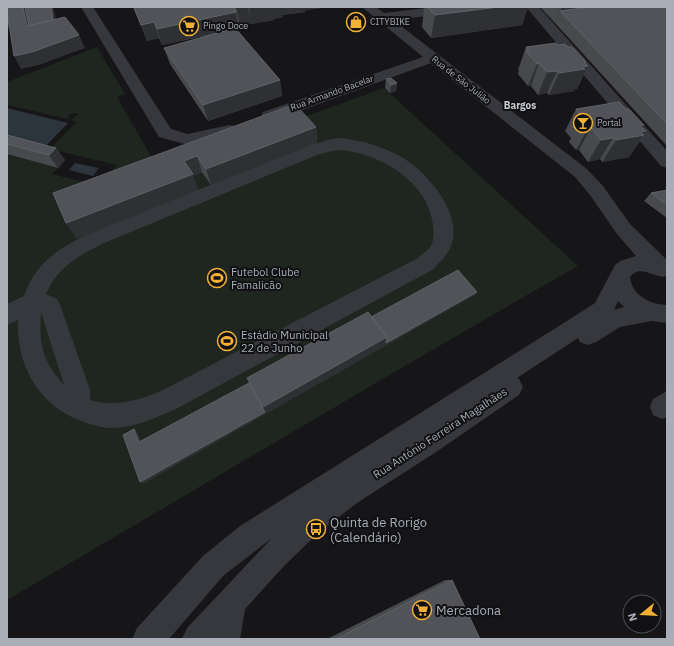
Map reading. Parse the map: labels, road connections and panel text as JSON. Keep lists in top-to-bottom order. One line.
{"streets":{"street":["Rua de São Julião","Rua Armando Bacelar","Rua António Ferreira Magalhães"]},"crossings":[["Rua de São Julião","Rua Armando Bacelar"],["Rua de São Julião","Rua António Ferreira Magalhães"]],"districts":["Bargos"],"places":{"shop":["CITYBIKE"],"supermarket":["Pingo Doce","Mercadona"],"bar":["Portal"],"sports":["Futebol Clube Famalicão","Estádio Municipal 22 de Junho"],"bus stop":["Quinta de Rorigo (Calendário)"]},"north":"left"}
